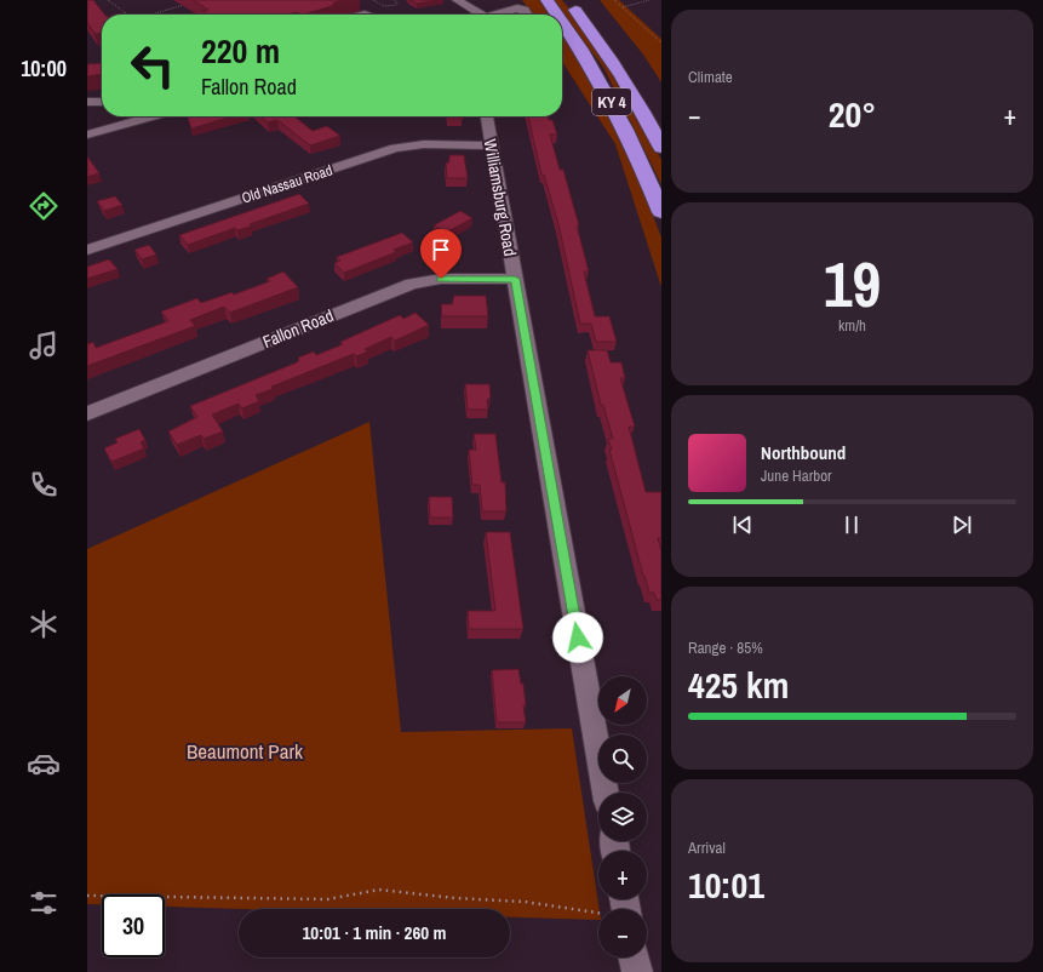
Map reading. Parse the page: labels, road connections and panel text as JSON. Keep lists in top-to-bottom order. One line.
{"streets":{"highway":["KY 4"],"street":["Old Nassau Road","Williamsburg Road","Fallon Road"]},"crossings":[["Old Nassau Road","Williamsburg Road"],["Williamsburg Road","Fallon Road"]],"parks":["Beaumont Park"],"north":"bottom left","page":{"tabs":"10:00","tile":["Climate",["19","km/h"],["Range · 85%","425 km"],["Arrival","10:01"]],"turn":["220 m","Fallon Road"],"heat":["−","20°","+"],"song":["Northbound","June Harbor"],"map_buttons":["+","−"],"limit":"30","trip":"10:01 · 1 min · 260 m"}}
